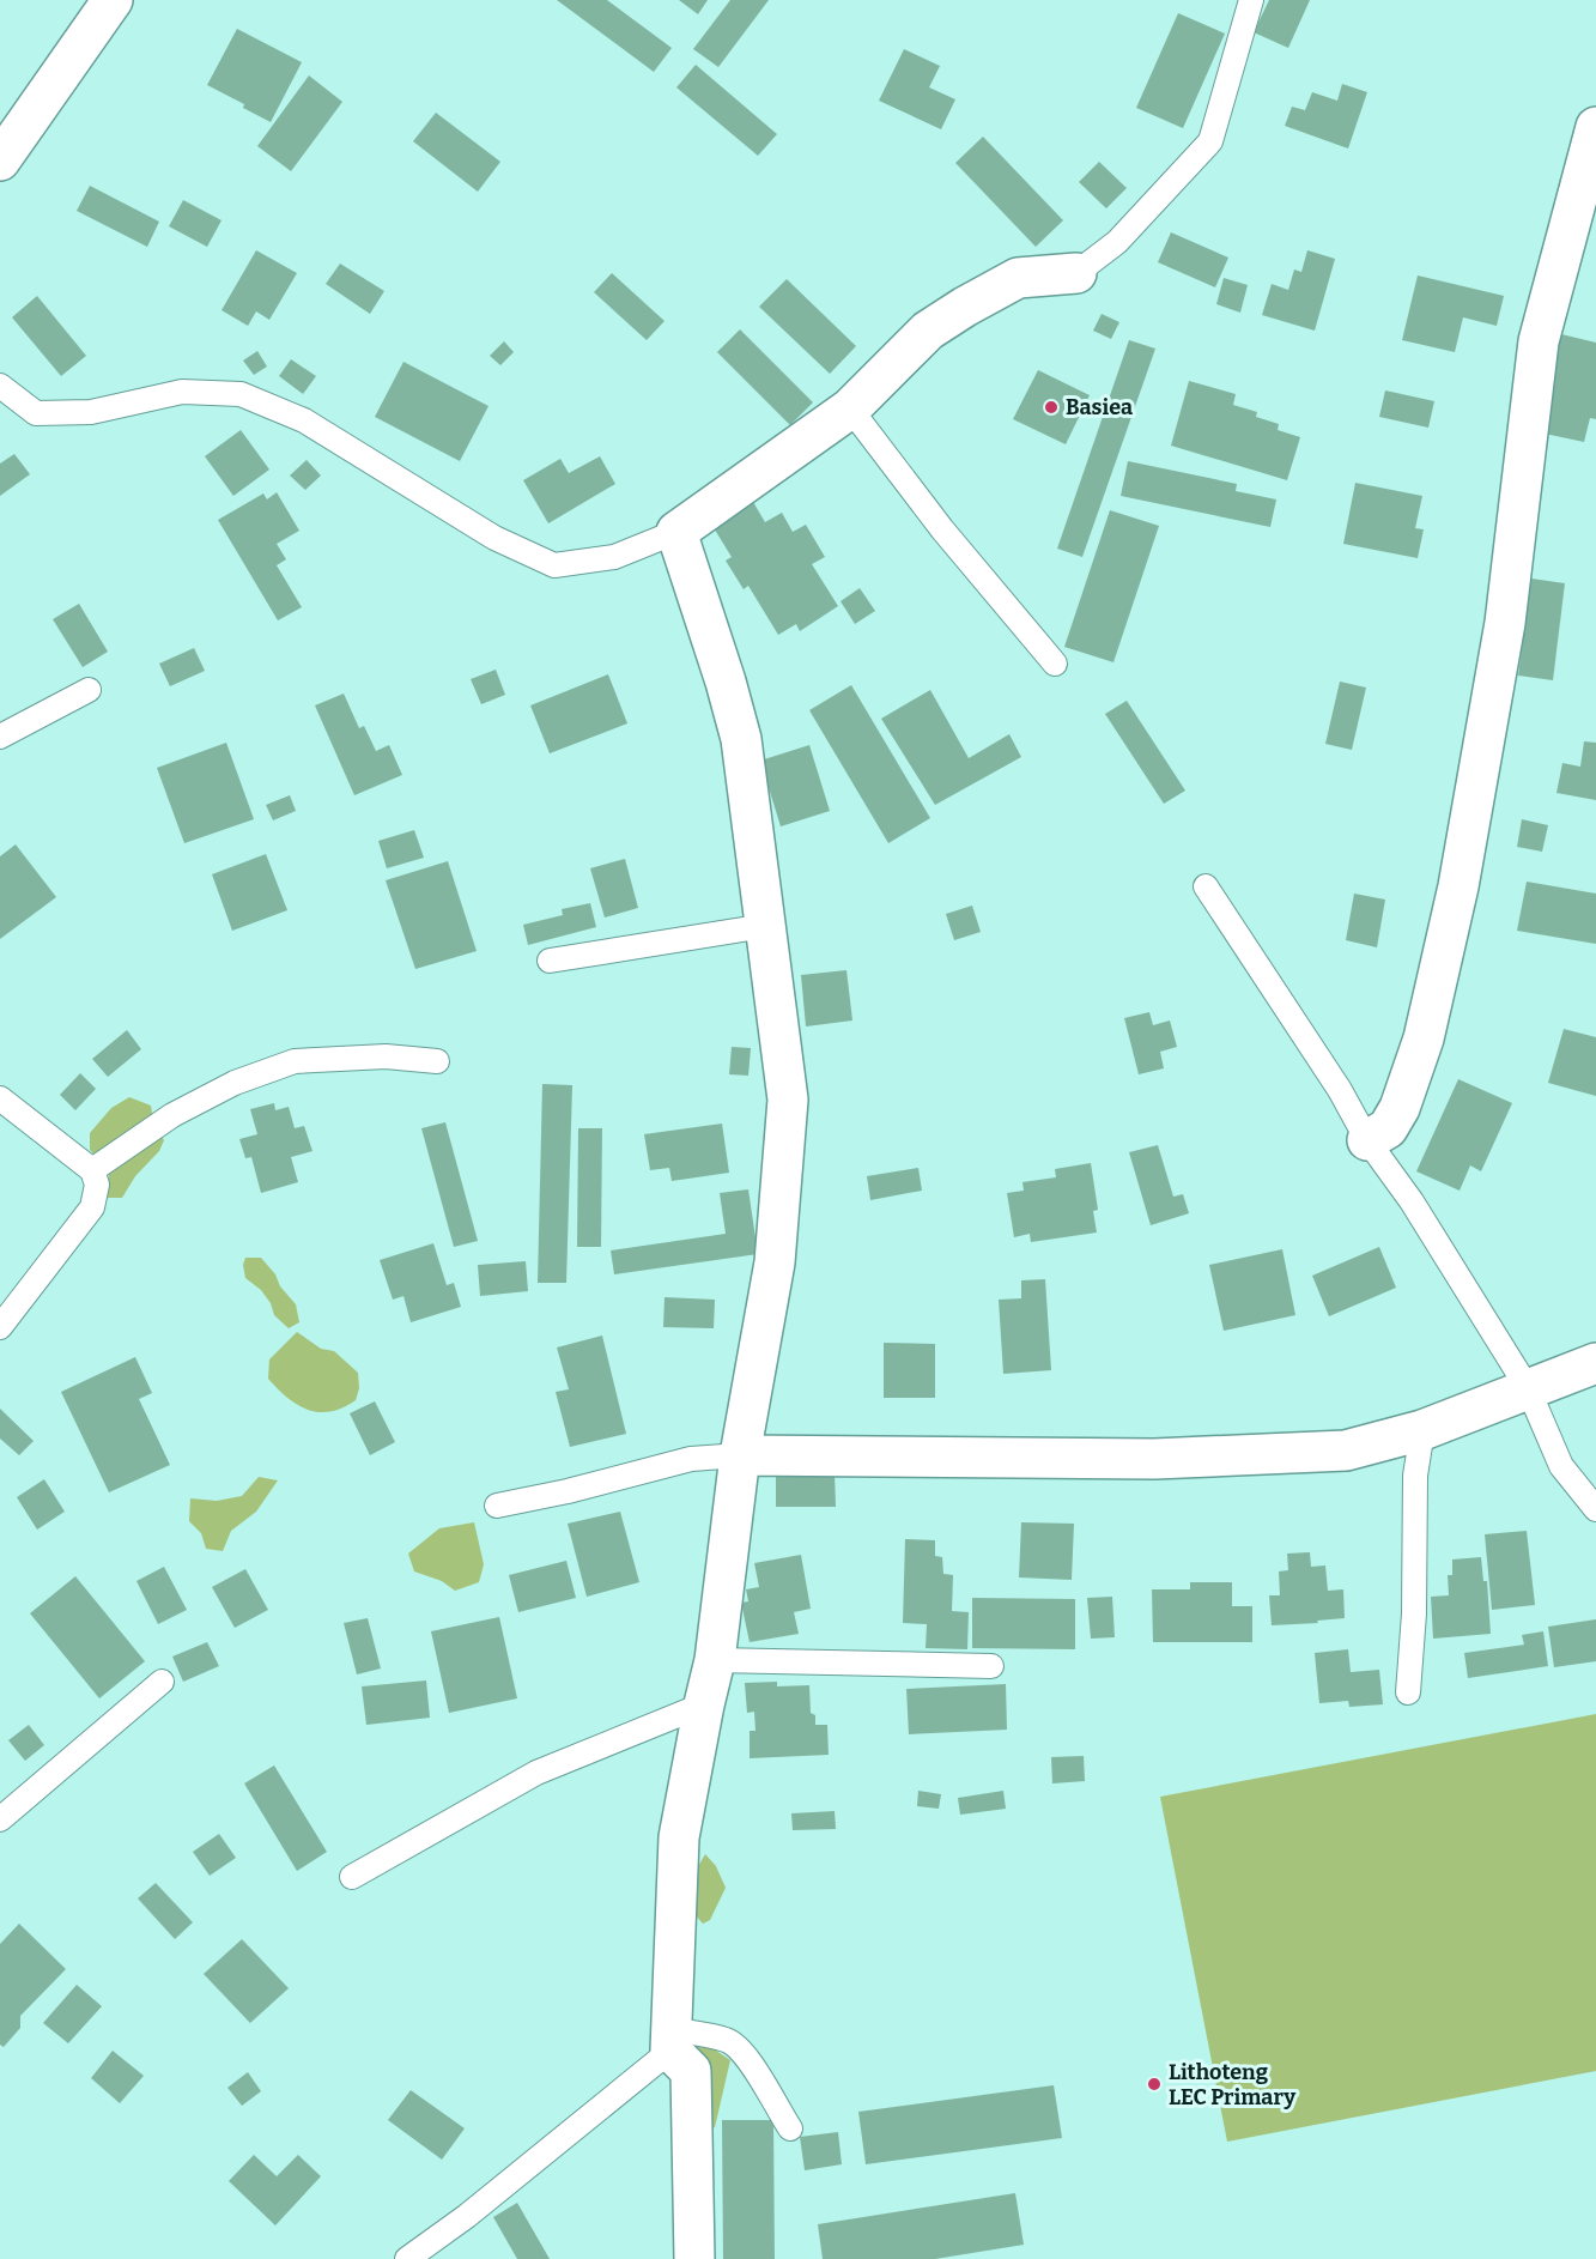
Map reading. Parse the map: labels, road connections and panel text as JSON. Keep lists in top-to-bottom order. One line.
{"places":["Basiea","Lithoteng LEC Primary"]}
